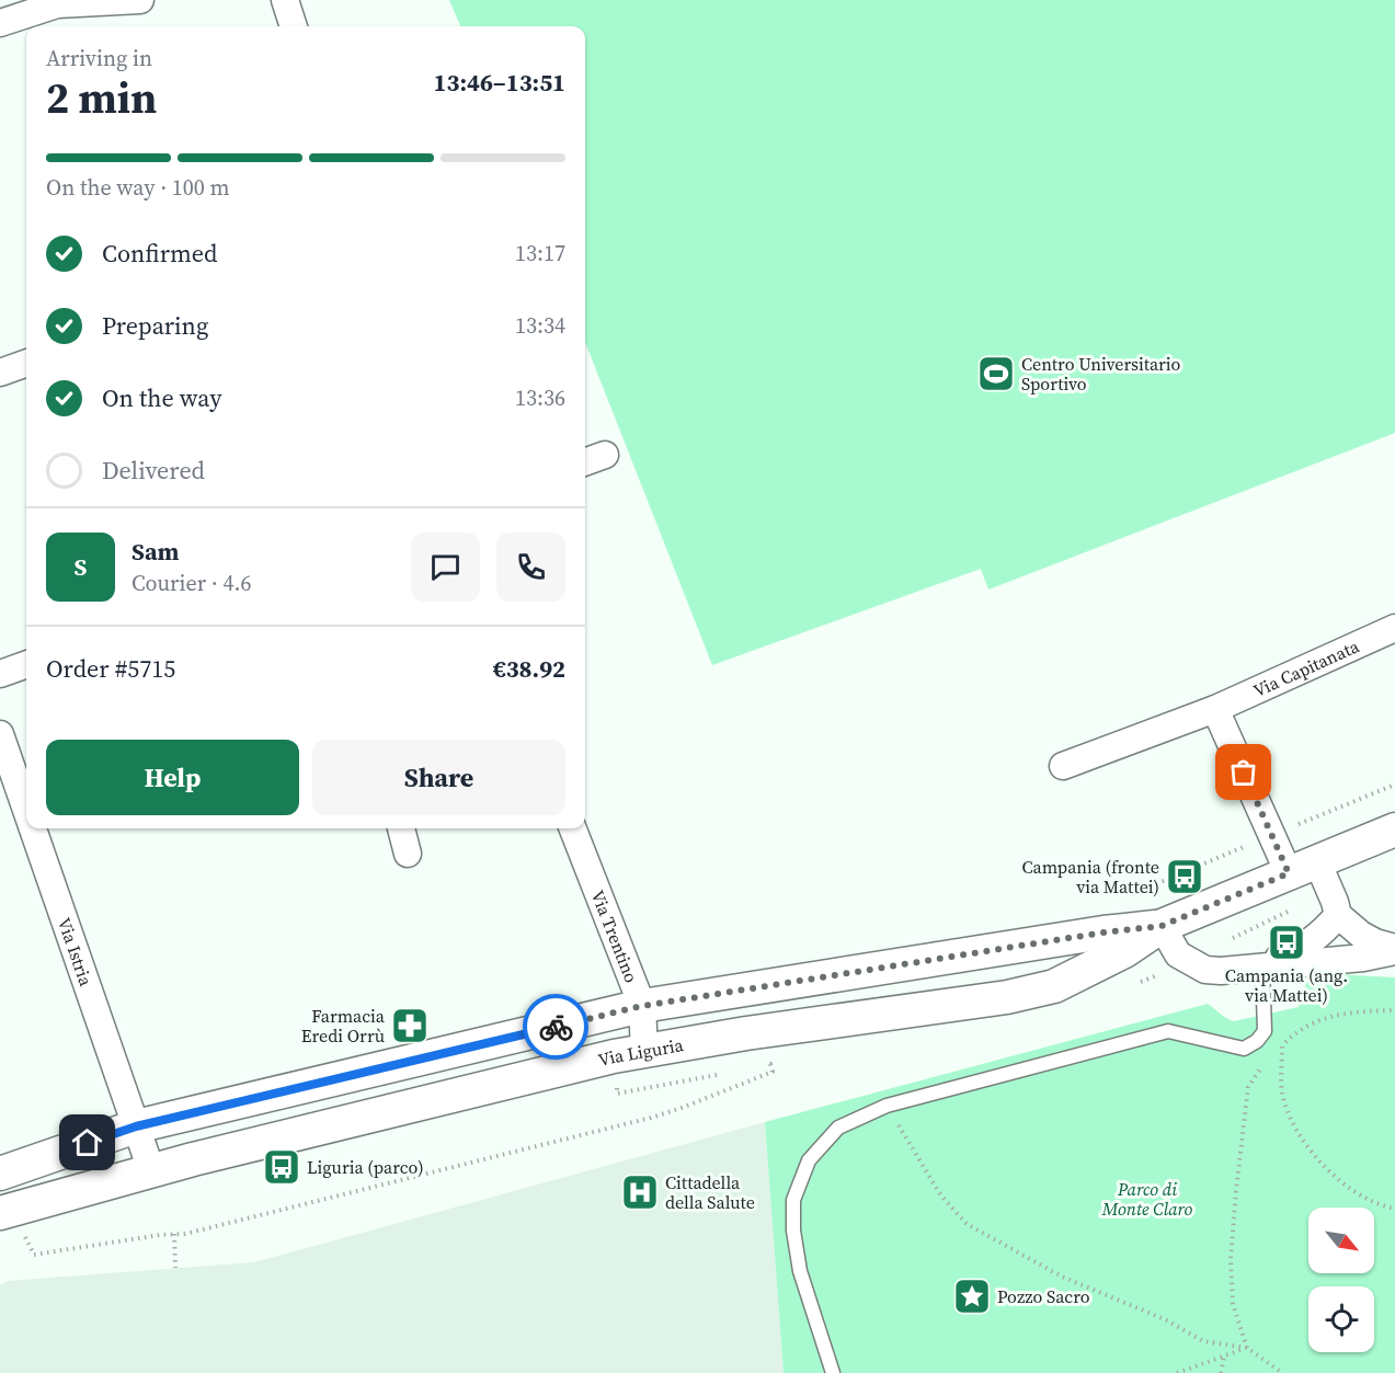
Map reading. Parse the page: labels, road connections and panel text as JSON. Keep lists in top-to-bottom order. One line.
{"streets":{"street":["Via Capitanata","Via Trentino","Via Istria","Via Liguria"]},"crossings":[["Via Trentino","Via Liguria"],["Via Istria","Via Liguria"]],"parks":["Parco di Monte Claro"],"places":{"sports":["Centro Universitario Sportivo"],"bus stop":["Campania (fronte via Mattei)","Campania (ang. via Mattei)","Liguria (parco)"],"pharmacy":["Farmacia Eredi Orrù"],"hospital":["Cittadella della Salute"],"place":["Pozzo Sacro"]},"north":"bottom right","page":{"heading":["2 min","Arriving in","13:46–13:51"],"panel":["Sam","Courier · 4.6","Order #5715","€38.92"],"bar":"On the way · 100 m","list":[["Confirmed","13:17"],["Preparing","13:34"],["On the way","13:36"],"Delivered"],"round":"S","buttons":["Help","Share"]}}
